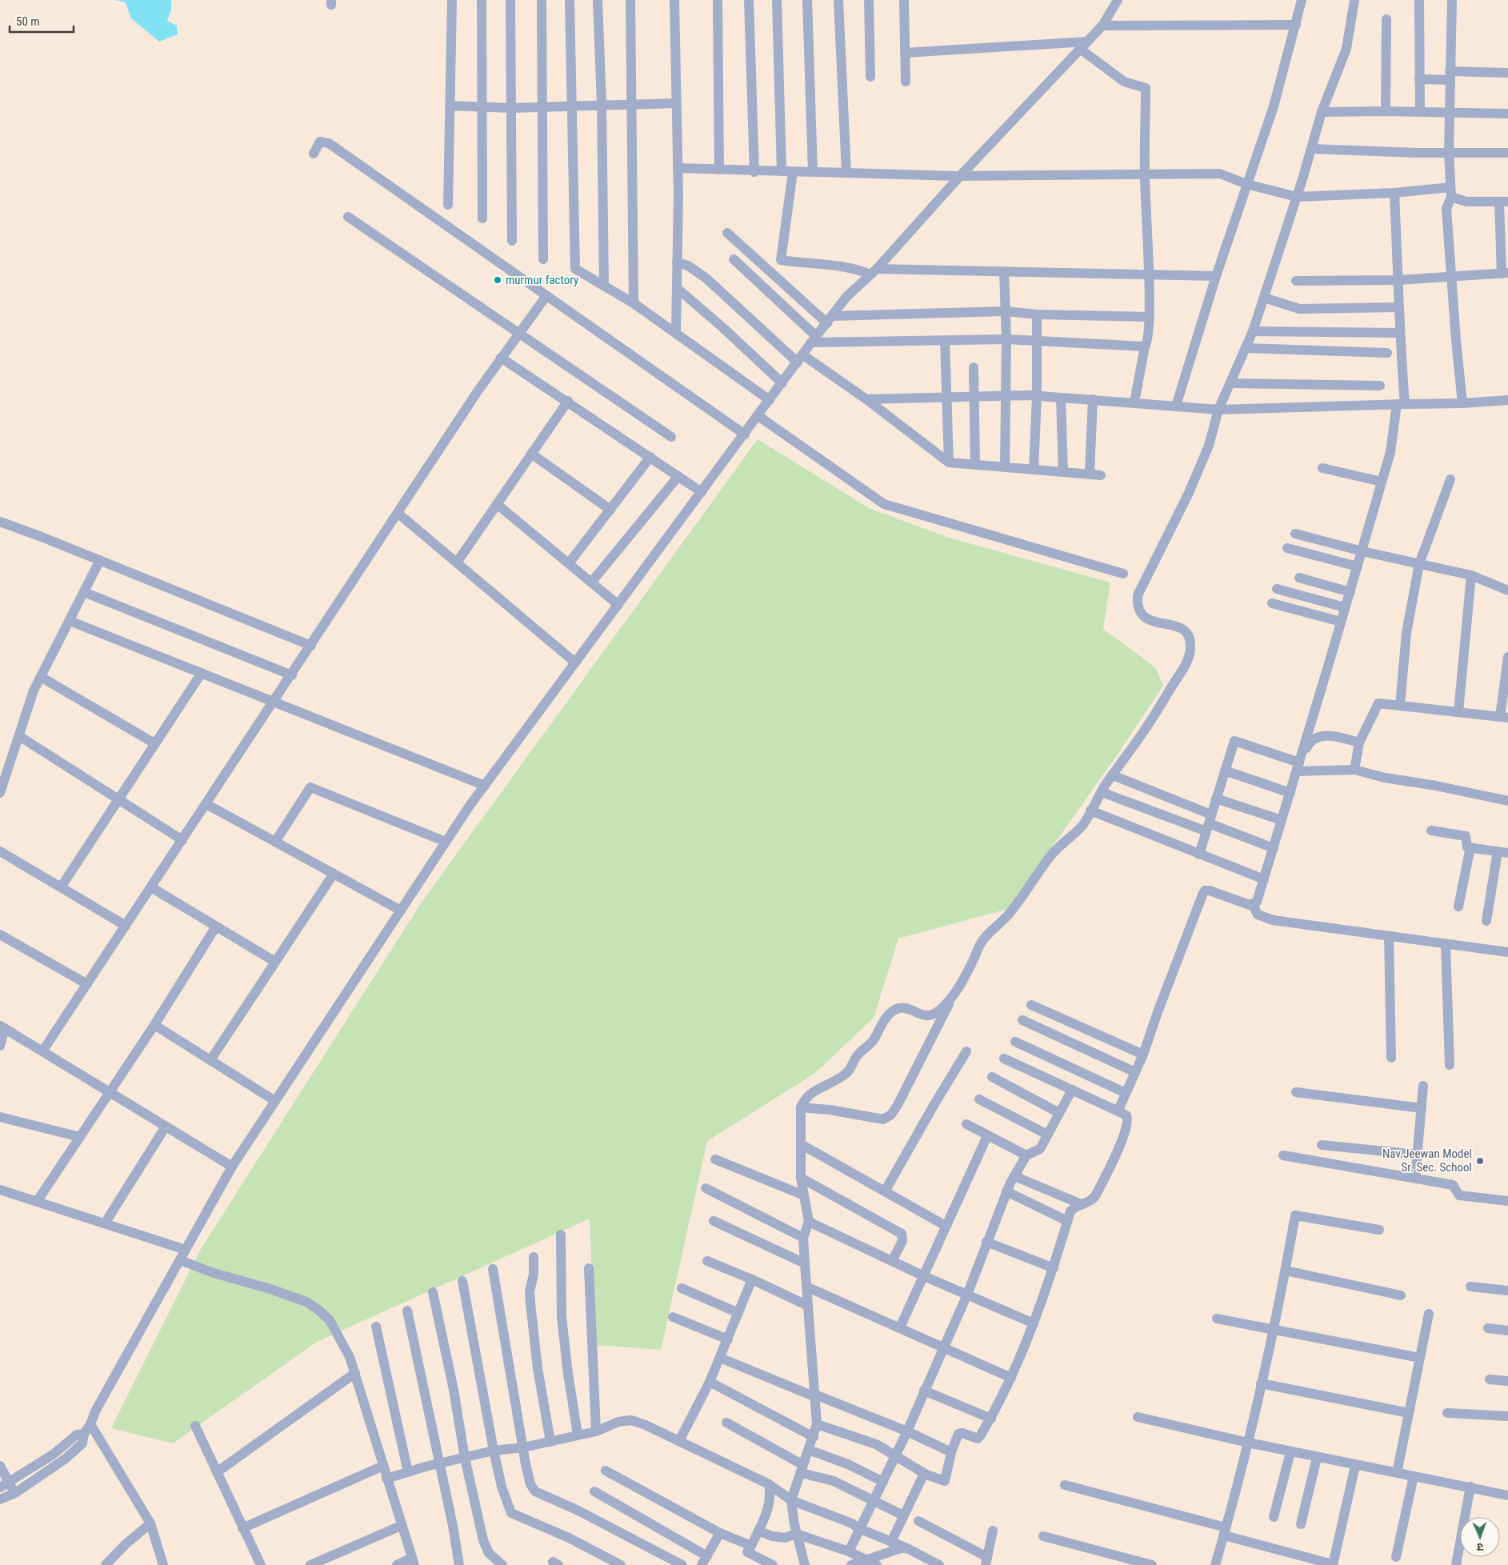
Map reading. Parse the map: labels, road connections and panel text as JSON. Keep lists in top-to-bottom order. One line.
{"places":["murmur factory","Nav Jeewan Model Sr. Sec. School"],"scale_bar":"50 m","north":"bottom"}
